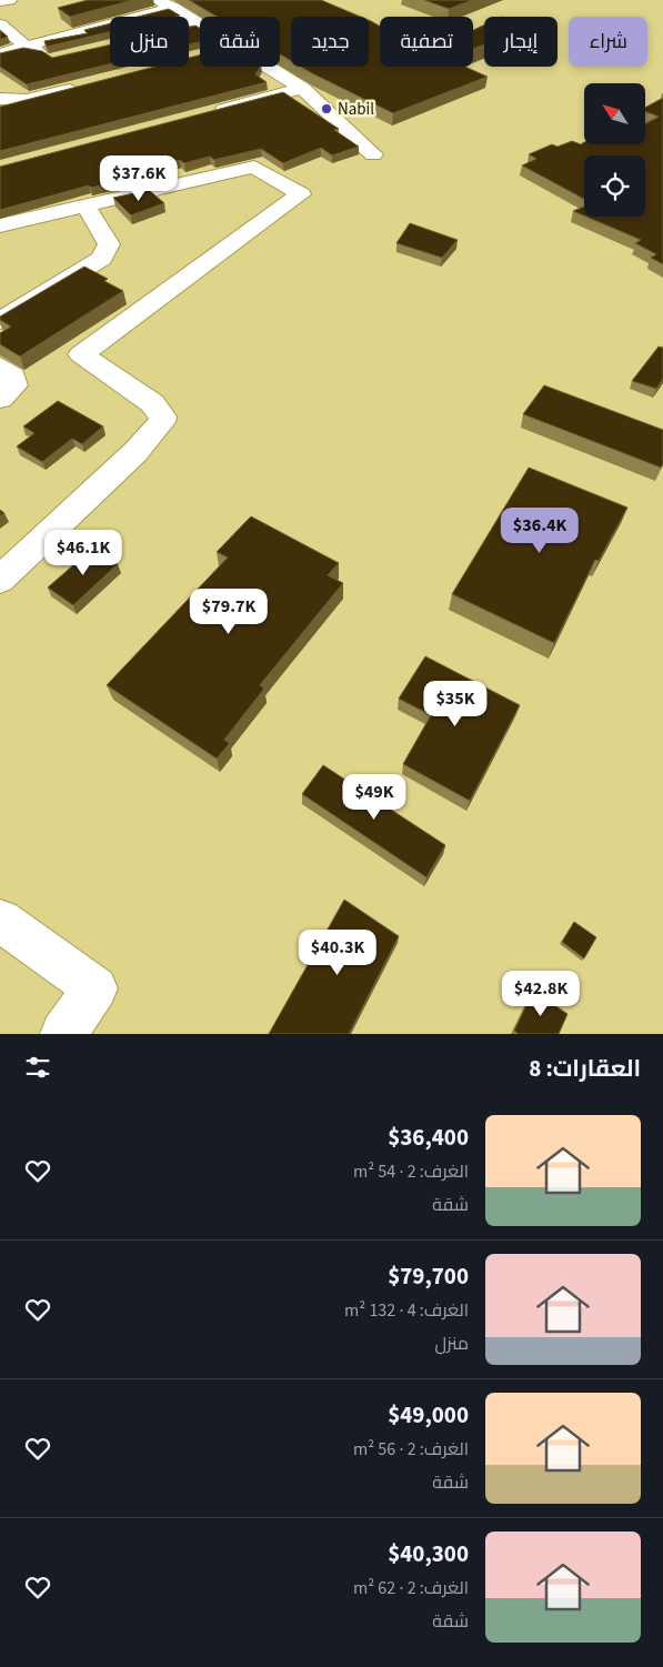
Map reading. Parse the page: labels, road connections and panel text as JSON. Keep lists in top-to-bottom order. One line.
{"places":["Nabil"],"north":"top left","page":{"chip":["شراء","إيجار","تصفية","جديد","شقة","منزل"],"price":["$37.6K","$36.4K","$46.1K","$79.7K","$35K","$49K","$40.3K","$42.8K"],"heading":"العقارات: 8","list":[{"name":"$36,400","note":"الغرف: 2 · 54 m² · شقة"},{"name":"$79,700","note":"الغرف: 4 · 132 m² · منزل"},{"name":"$49,000","note":"الغرف: 2 · 56 m² · شقة"},{"name":"$40,300","note":"الغرف: 2 · 62 m² · شقة"}]}}
